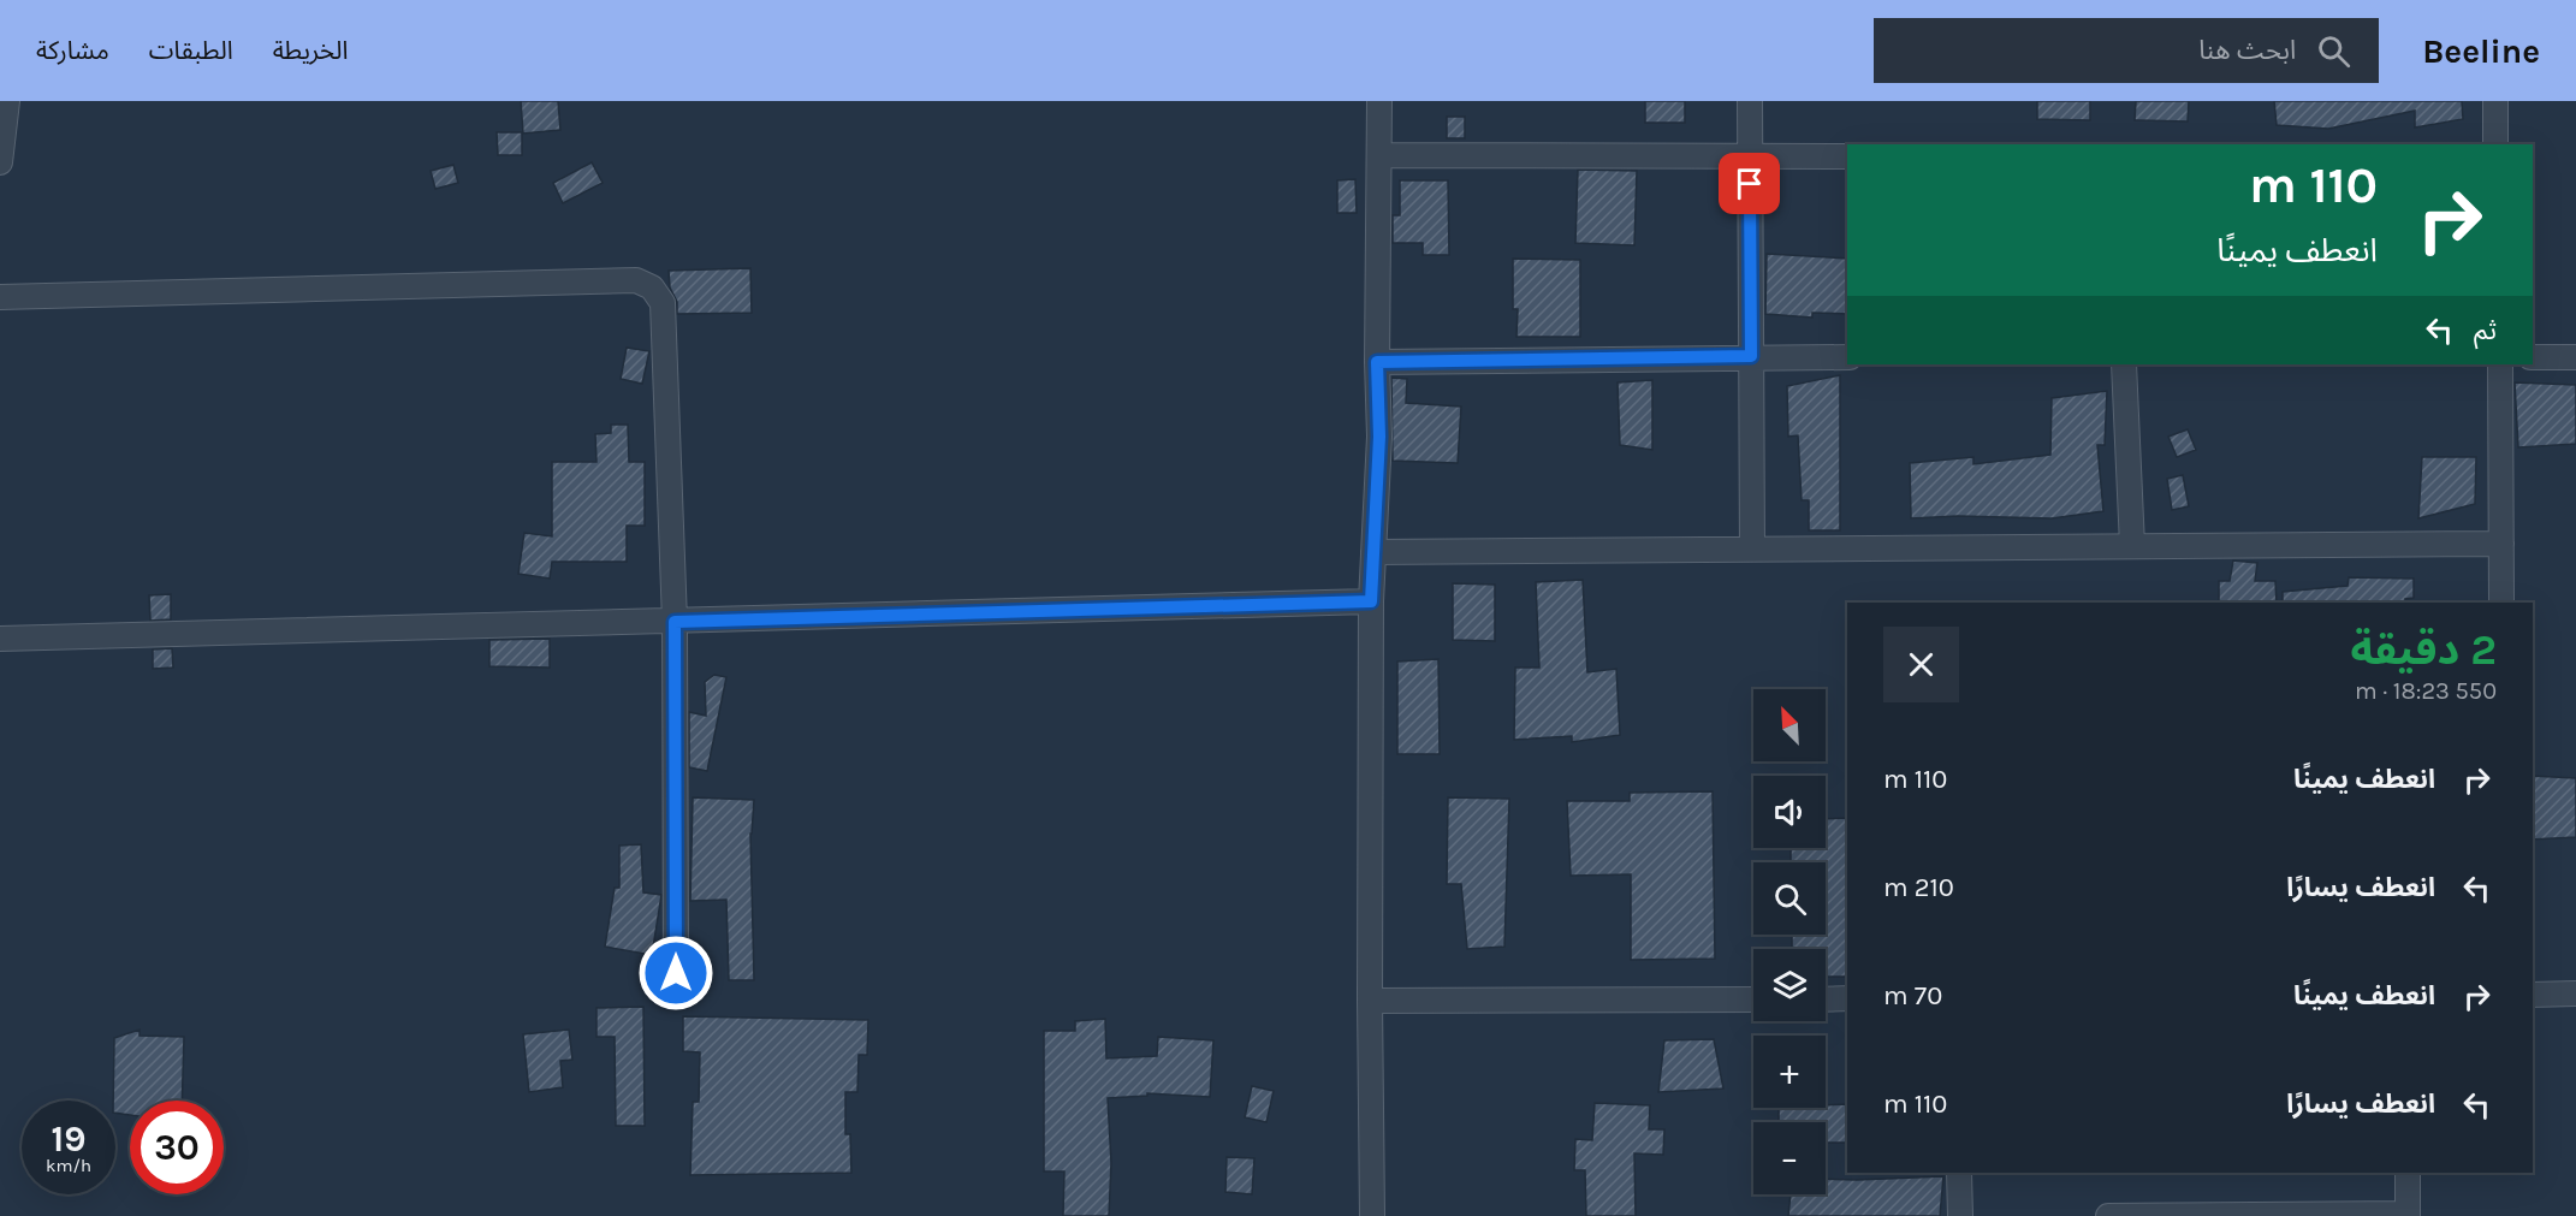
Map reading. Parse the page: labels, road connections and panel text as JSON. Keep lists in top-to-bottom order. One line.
{"north":"top left","page":{"header":"Beeline","search":"ابحث هنا","nav":["الخريطة","الطبقات","مشاركة"],"turn":["110 m","انعطف يمينًا"],"then":"ثم","heading":["2 دقيقة","550 m · 18:23"],"map_buttons":["+","−"],"list":[{"name":"انعطف يمينًا","value":"110 m"},{"name":"انعطف يسارًا","value":"210 m"},{"name":"انعطف يمينًا","value":"70 m"},{"name":"انعطف يسارًا","value":"110 m"}],"speed":"19 km/h","limit":"30"}}
